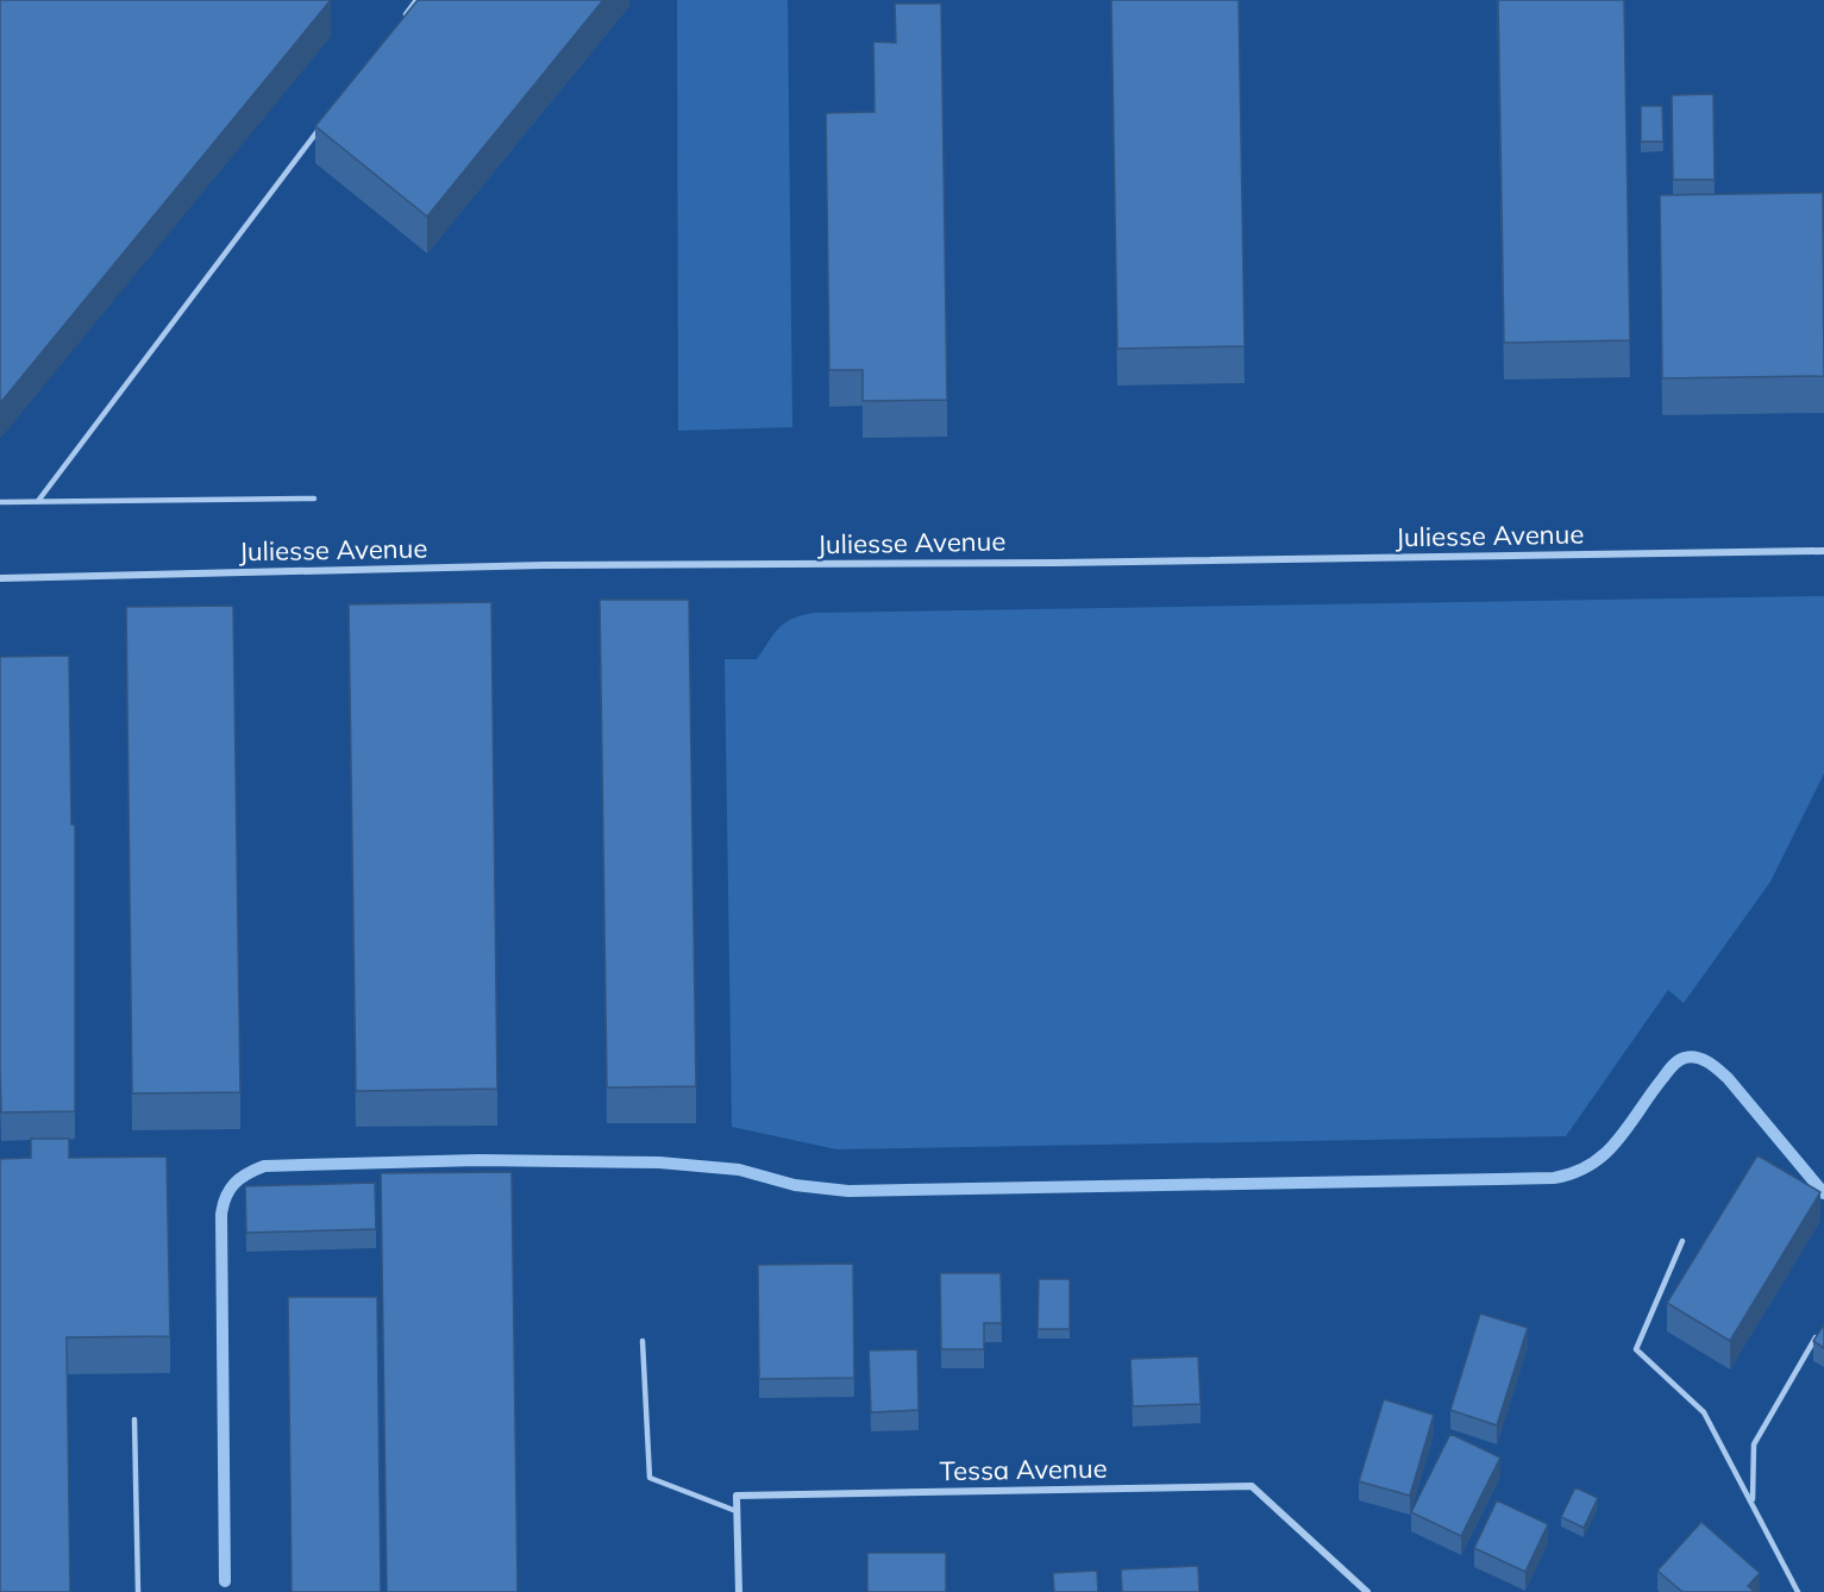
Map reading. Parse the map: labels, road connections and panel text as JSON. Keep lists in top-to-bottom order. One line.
{"streets":{"street":["Juliesse Avenue","Tessa Avenue"]}}
